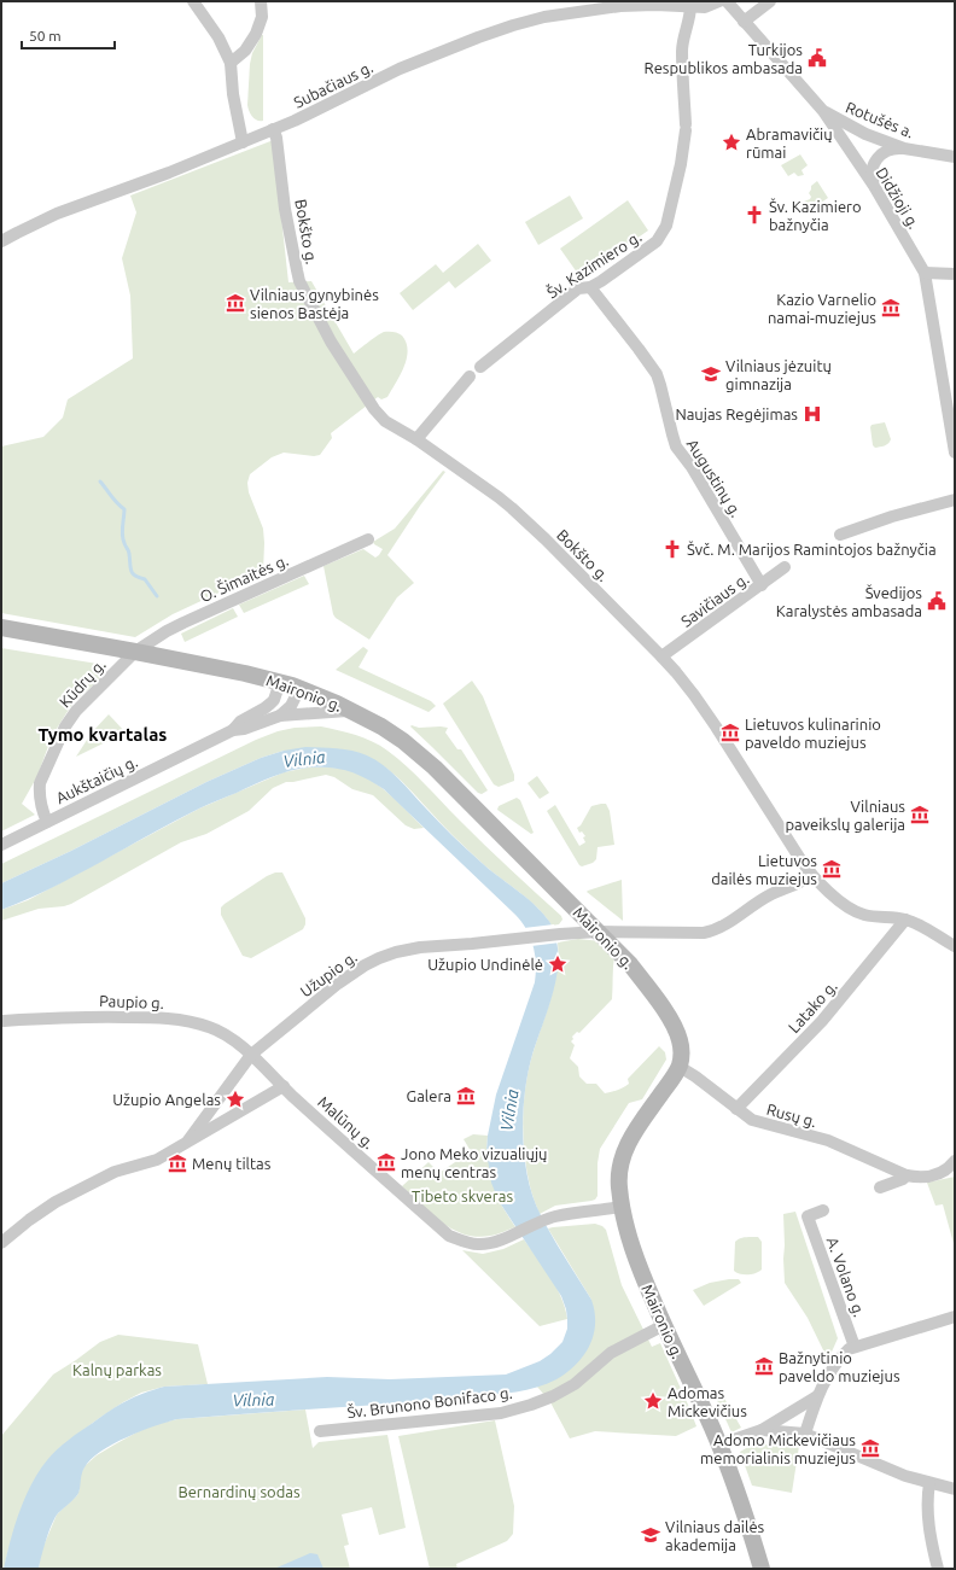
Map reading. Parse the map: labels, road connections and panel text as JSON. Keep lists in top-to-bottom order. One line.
{"streets":{"main road":["Maironio g."],"street":["Subačiaus g.","Rotušės a.","Didžioji g.","Bokšto g.","Šv. Kazimiero g.","Augustinų g.","O. Šimaitės g.","Savičiaus g.","Kūdrų g.","Aukštaičių g.","Užupio g.","Paupio g.","Latako g.","Rusų g.","Malūnų g.","A. Volano g.","Šv. Brunono Bonifaco g."]},"crossings":[["Subačiaus g.","Bokšto g."],["Subačiaus g.","Šv. Kazimiero g."],["Rotušės a.","Didžioji g."],["Bokšto g.","Savičiaus g."],["Bokšto g.","Latako g."],["Šv. Kazimiero g.","Augustinų g."],["Augustinų g.","Savičiaus g."],["O. Šimaitės g.","Kūdrų g."],["O. Šimaitės g.","Maironio g."],["Kūdrų g.","Maironio g."],["Kūdrų g.","Aukštaičių g."],["Maironio g.","Aukštaičių g."],["Maironio g.","Užupio g."],["Maironio g.","Rusų g."],["Maironio g.","Malūnų g."],["Maironio g.","Šv. Brunono Bonifaco g."],["Užupio g.","Paupio g."],["Užupio g.","Malūnų g."],["Latako g.","Rusų g."]],"districts":["Tymo kvartalas"],"water":["Vilnia"],"parks":["Tibeto skveras","Kalnų parkas","Bernardinų sodas"],"places":{"public building":["Turkijos Respublikos ambasada","Švedijos Karalystės ambasada"],"place":["Abramavičių rūmai","Užupio Undinėlė","Užupio Angelas","Adomas Mickevičius"],"church":["Šv. Kazimiero bažnyčia","Švč. M. Marijos Ramintojos bažnyčia"],"museum":["Vilniaus gynybinės sienos Bastėja","Kazio Varnelio namai-muziejus","Lietuvos kulinarinio paveldo muziejus","Vilniaus paveikslų galerija","Lietuvos dailės muziejus","Galera","Jono Meko vizualiųjų menų centras","Menų tiltas","Bažnytinio paveldo muziejus","Adomo Mickevičiaus memorialinis muziejus"],"school or university":["Vilniaus jėzuitų gimnazija","Vilniaus dailės akademija"],"hospital":["Naujas Regėjimas"]},"scale_bar":"50 m"}
